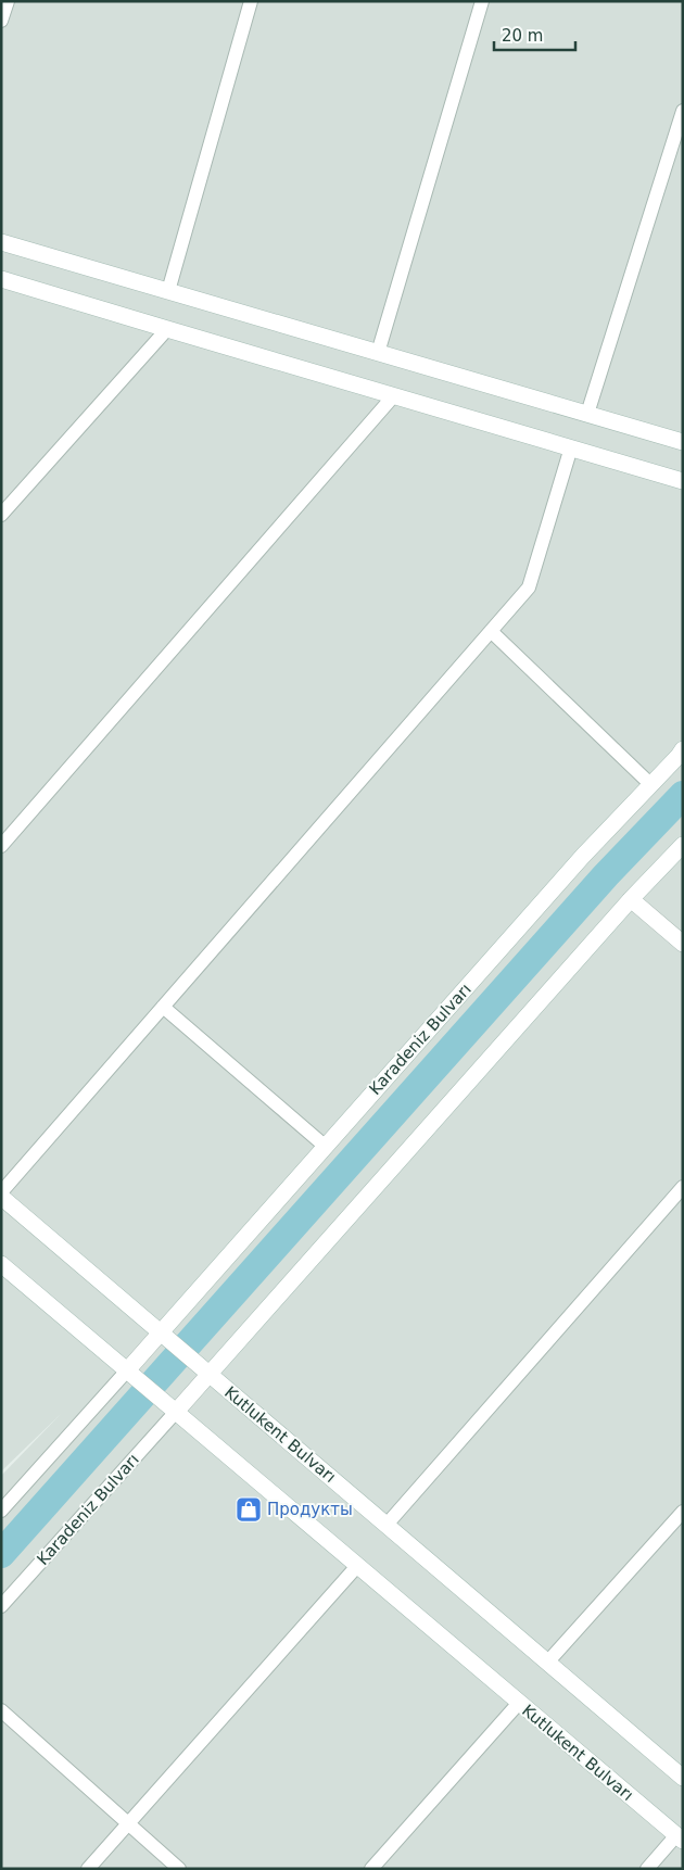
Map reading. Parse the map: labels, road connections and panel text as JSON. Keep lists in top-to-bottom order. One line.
{"streets":{"street":["Karadeniz Bulvarı","Kutlukent Bulvarı"]},"crossings":[["Karadeniz Bulvarı","Kutlukent Bulvarı"]],"places":{"shop":["Продукты"]},"scale_bar":"20 m"}
